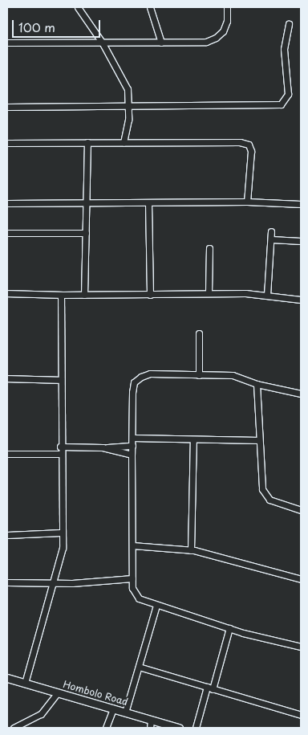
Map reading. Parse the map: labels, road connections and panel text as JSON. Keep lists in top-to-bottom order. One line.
{"streets":{"street":["Hombolo Road"]},"scale_bar":"100 m"}
